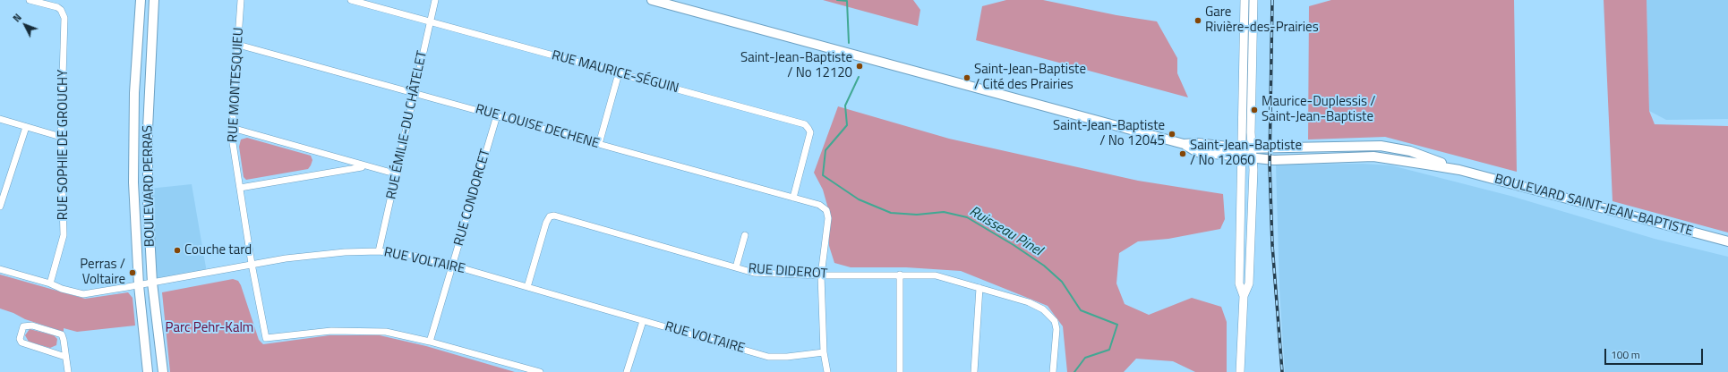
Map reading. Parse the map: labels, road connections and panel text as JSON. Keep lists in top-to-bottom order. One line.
{"streets":{"main road":["BOULEVARD PERRAS","BOULEVARD SAINT-JEAN-BAPTISTE"],"street":["RUE MAURICE-SÉGUIN","RUE MONTESQUIEU","RUE ÉMILIE-DU CHÂTELET","RUE LOUISE DECHENE","RUE SOPHIE DE GROUCHY","RUE CONDORCET","RUE VOLTAIRE","RUE DIDEROT"]},"crossings":[["RUE MAURICE-SÉGUIN","RUE ÉMILIE-DU CHÂTELET"],["RUE MAURICE-SÉGUIN","RUE LOUISE DECHENE"],["RUE MONTESQUIEU","RUE LOUISE DECHENE"],["RUE MONTESQUIEU","RUE CONDORCET"],["RUE MONTESQUIEU","RUE VOLTAIRE"],["RUE ÉMILIE-DU CHÂTELET","RUE LOUISE DECHENE"],["RUE ÉMILIE-DU CHÂTELET","RUE VOLTAIRE"],["RUE LOUISE DECHENE","RUE CONDORCET"],["RUE LOUISE DECHENE","RUE DIDEROT"],["RUE SOPHIE DE GROUCHY","RUE VOLTAIRE"],["BOULEVARD PERRAS","RUE VOLTAIRE"],["RUE CONDORCET","RUE VOLTAIRE"],["RUE VOLTAIRE","RUE DIDEROT"]],"water":["Ruisseau Pinel"],"parks":["Parc Pehr-Kalm"],"places":["Gare Rivière-des-Prairies","Saint-Jean-Baptiste / No 12120","Saint-Jean-Baptiste / Cité des Prairies","Maurice-Duplessis / Saint-Jean-Baptiste","Saint-Jean-Baptiste / No 12045","Saint-Jean-Baptiste / No 12060","Couche tard","Perras / Voltaire"],"scale_bar":"100 m","north":"top left"}
